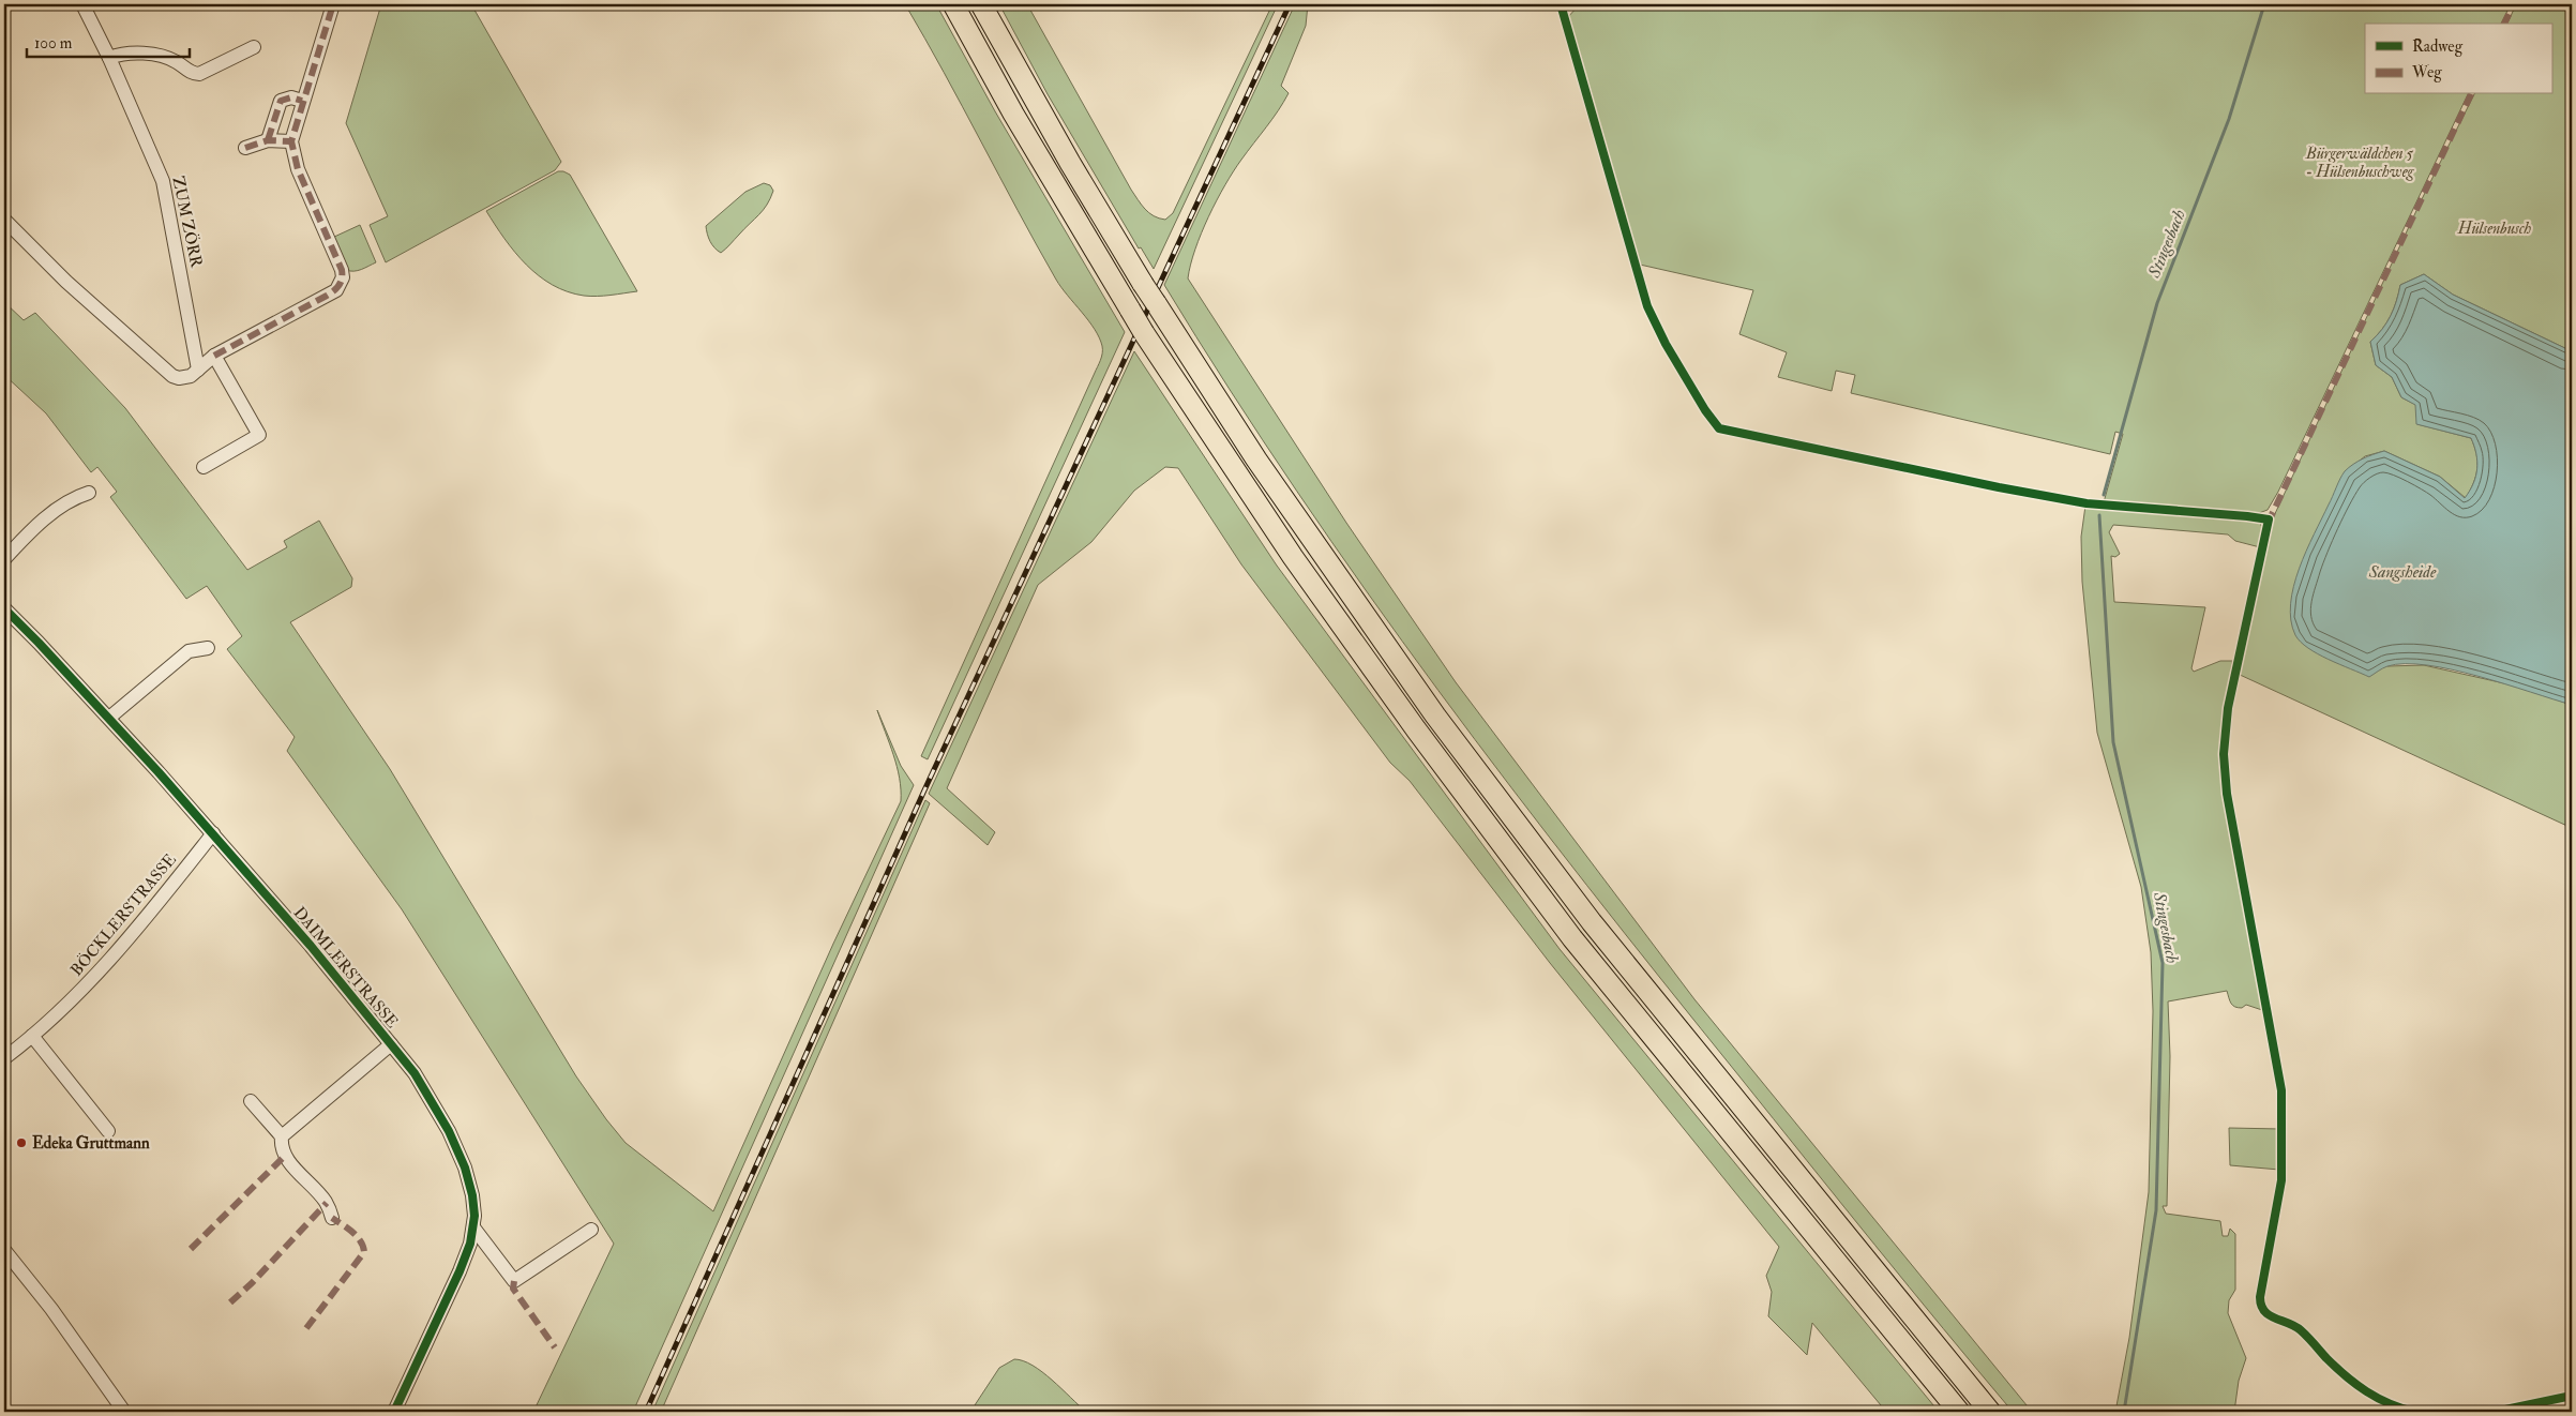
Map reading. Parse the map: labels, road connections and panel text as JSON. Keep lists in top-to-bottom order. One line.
{"streets":{"street":["ZUM ZÖRR","BÖCKLERSTRASSE","DAIMLERSTRASSE"]},"crossings":[["BÖCKLERSTRASSE","DAIMLERSTRASSE"]],"water":["Stingesbach","Sangsheide"],"parks":["Bürgerwäldchen 5 - Hülsenbuschweg","Hülsenbusch"],"places":["Edeka Gruttmann"],"legend":["Radweg","Weg"],"scale_bar":"100 m"}
